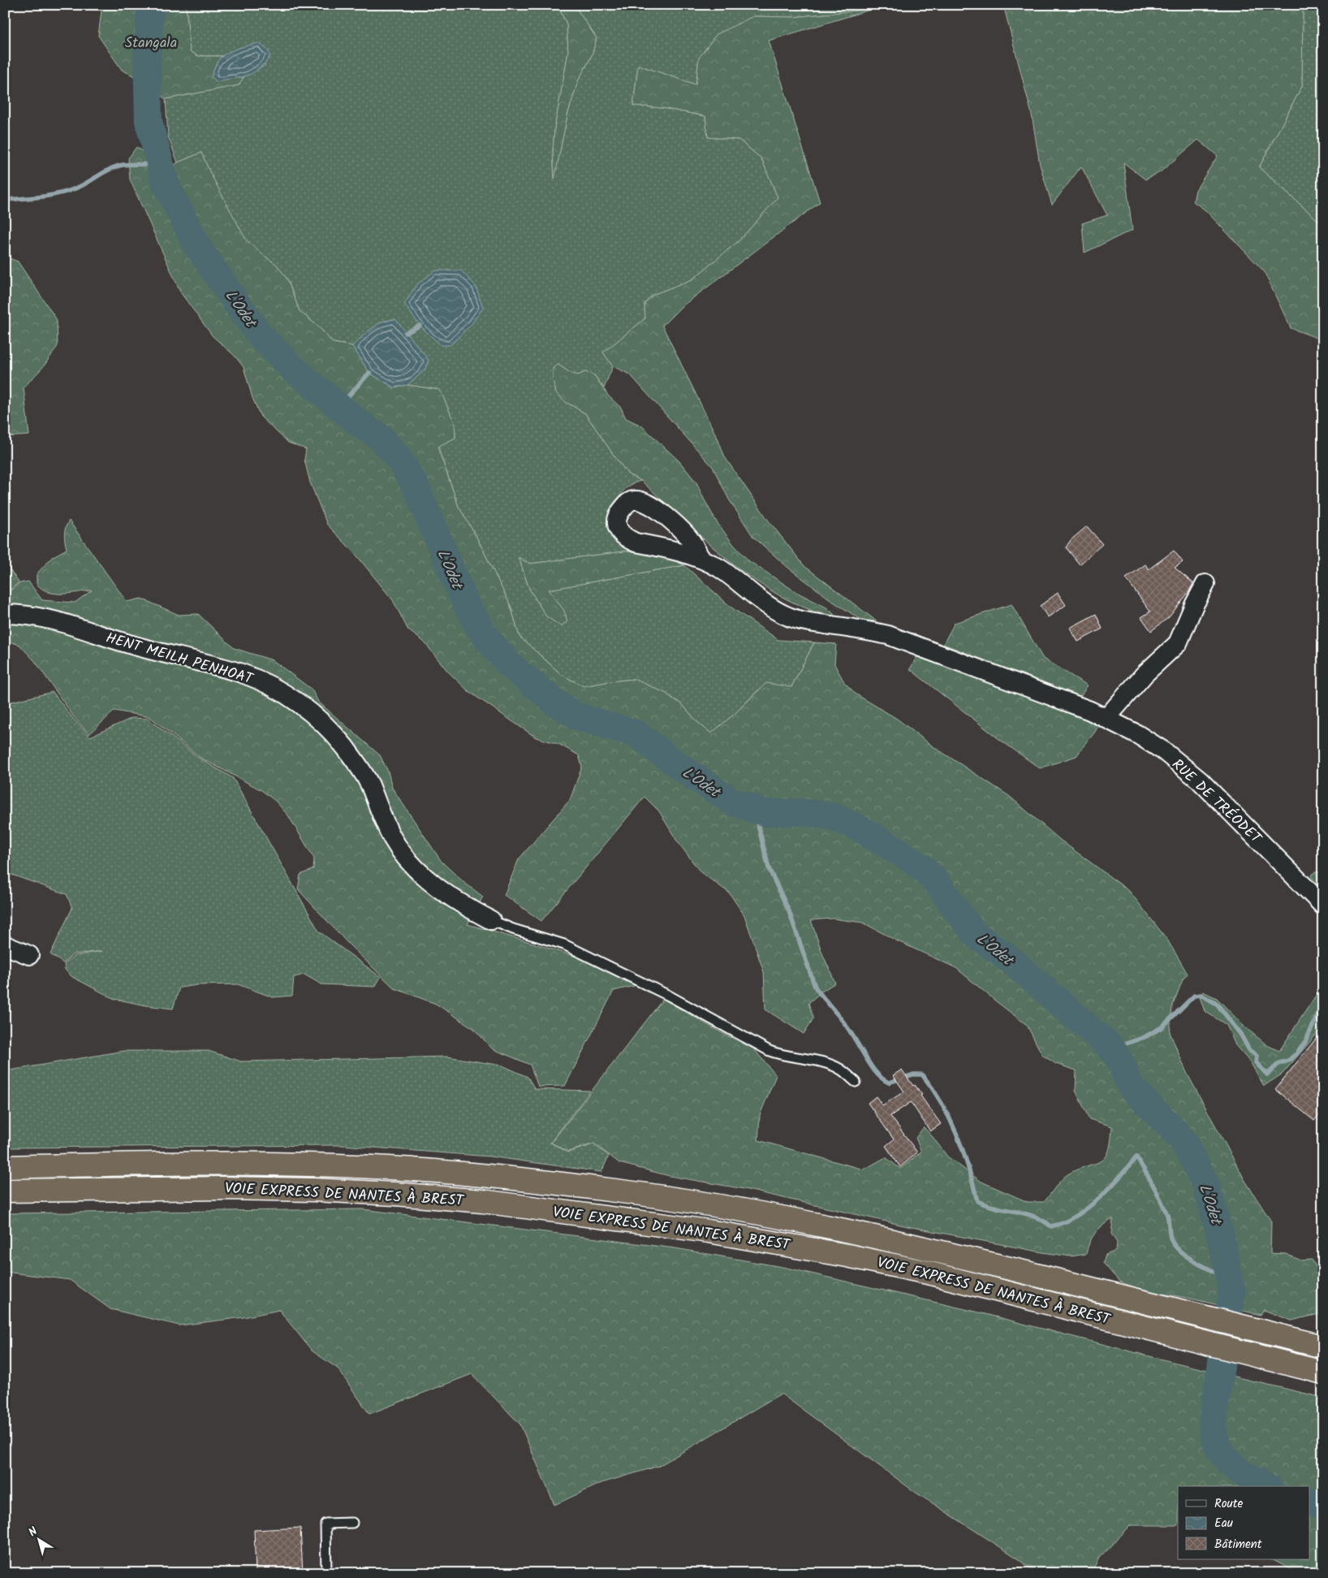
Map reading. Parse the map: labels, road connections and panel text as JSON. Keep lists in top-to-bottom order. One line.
{"streets":{"highway":["VOIE EXPRESS DE NANTES À BREST"],"street":["HENT MEILH PENHOAT","RUE DE TRÉODET"]},"water":["L'Odet"],"parks":["Stangala"],"legend":["Route","Eau","Bâtiment"],"north":"top left"}
